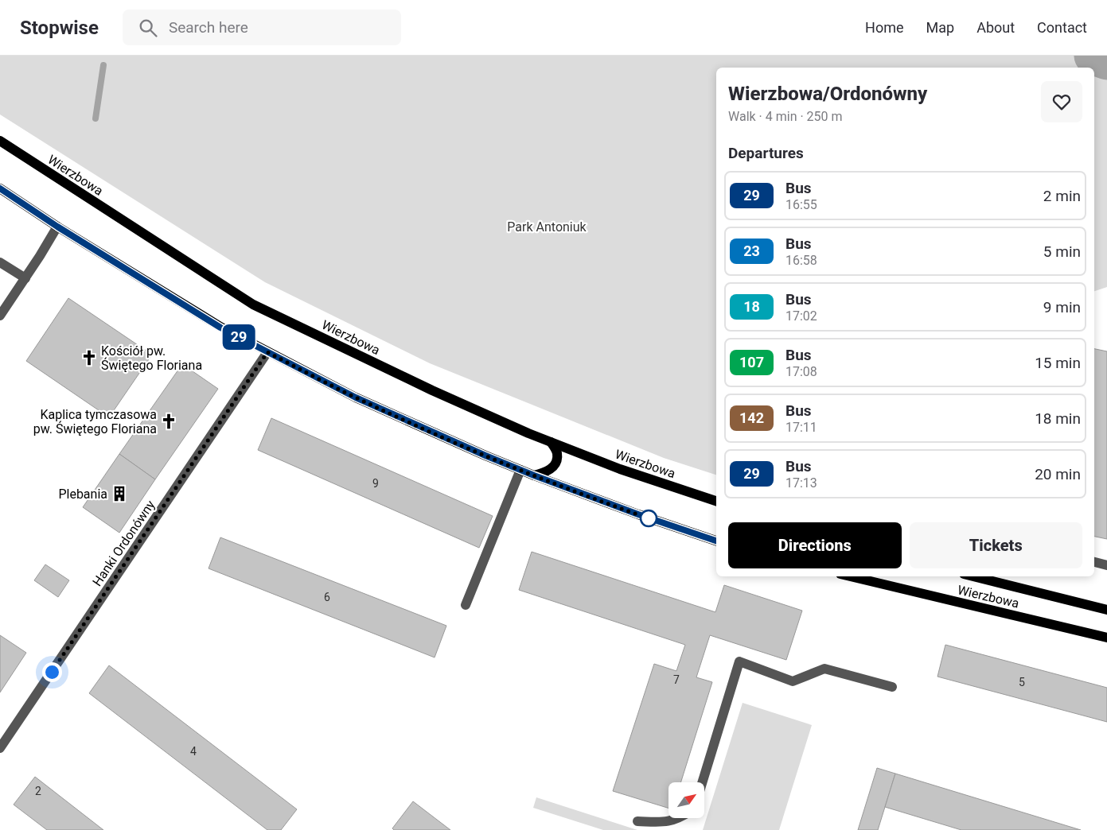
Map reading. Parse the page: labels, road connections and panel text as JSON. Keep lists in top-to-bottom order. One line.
{"streets":{"main road":["Wierzbowa"],"street":["Hanki Ordonówny"]},"parks":["Park Antoniuk"],"places":{"church":["Kościół pw. Świętego Floriana","Kaplica tymczasowa pw. Świętego Floriana"],"building":["Plebania"]},"lines":["bus line 29"],"house_numbers":["9","6","7","5","4","2"],"north":"top right","page":{"header":"Stopwise","search":"Search here","nav":["Home","Map","About","Contact"],"on_map":"29","heading":[["Wierzbowa/Ordonówny","Walk · 4 min · 250 m"],"Departures"],"list":[{"mark":"29","name":"Bus","note":"16:55","value":"2 min"},{"mark":"23","name":"Bus","note":"16:58","value":"5 min"},{"mark":"18","name":"Bus","note":"17:02","value":"9 min"},{"mark":"107","name":"Bus","note":"17:08","value":"15 min"},{"mark":"142","name":"Bus","note":"17:11","value":"18 min"},{"mark":"29","name":"Bus","note":"17:13","value":"20 min"}],"buttons":["Directions","Tickets"]}}
